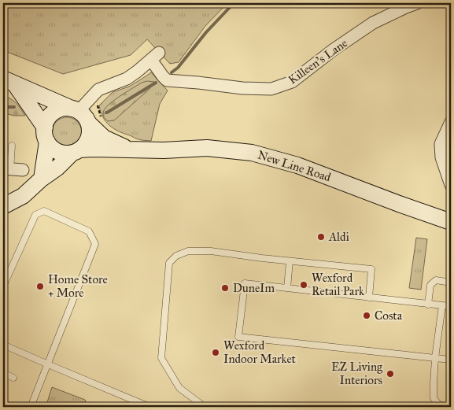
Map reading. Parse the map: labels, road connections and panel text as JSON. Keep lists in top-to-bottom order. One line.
{"streets":{"main road":["New Line Road"],"street":["Killeen's Lane"]},"crossings":[["Killeen's Lane","New Line Road"]],"places":["Aldi","Wexford Retail Park","Home Store + More","DuneIm","Costa","Wexford Indoor Market","EZ Living Interiors"]}
